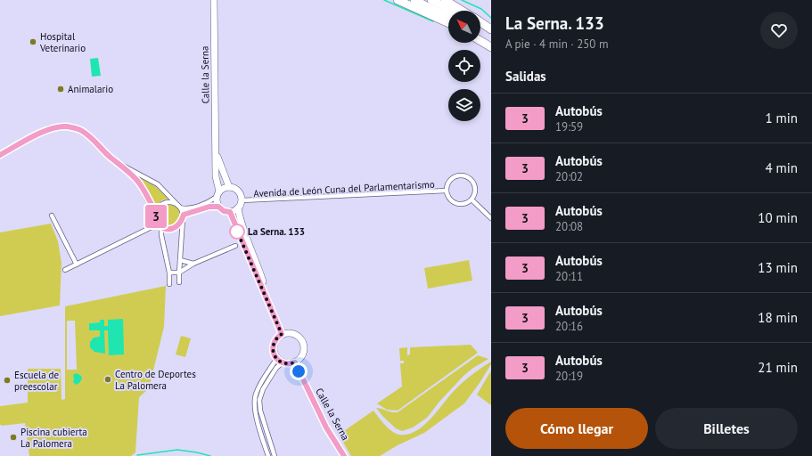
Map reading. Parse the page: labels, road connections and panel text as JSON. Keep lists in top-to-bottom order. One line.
{"streets":{"street":["Calle la Serna","Avenida de León Cuna del Parlamentarismo"]},"crossings":[["Calle la Serna","Avenida de León Cuna del Parlamentarismo"]],"places":["Hospital Veterinario","Animalario","La Serna. 133","Centro de Deportes La Palomera","Escuela de preescolar","Piscina cubierta La Palomera"],"lines":["bus line 3"],"north":"top left","page":{"on_map":"3","heading":[["La Serna. 133","A pie · 4 min · 250 m"],"Salidas"],"list":[{"mark":"3","name":"Autobús","note":"19:59","value":"1 min"},{"mark":"3","name":"Autobús","note":"20:02","value":"4 min"},{"mark":"3","name":"Autobús","note":"20:08","value":"10 min"},{"mark":"3","name":"Autobús","note":"20:11","value":"13 min"},{"mark":"3","name":"Autobús","note":"20:16","value":"18 min"},{"mark":"3","name":"Autobús","note":"20:19","value":"21 min"}],"buttons":["Cómo llegar","Billetes"]}}
